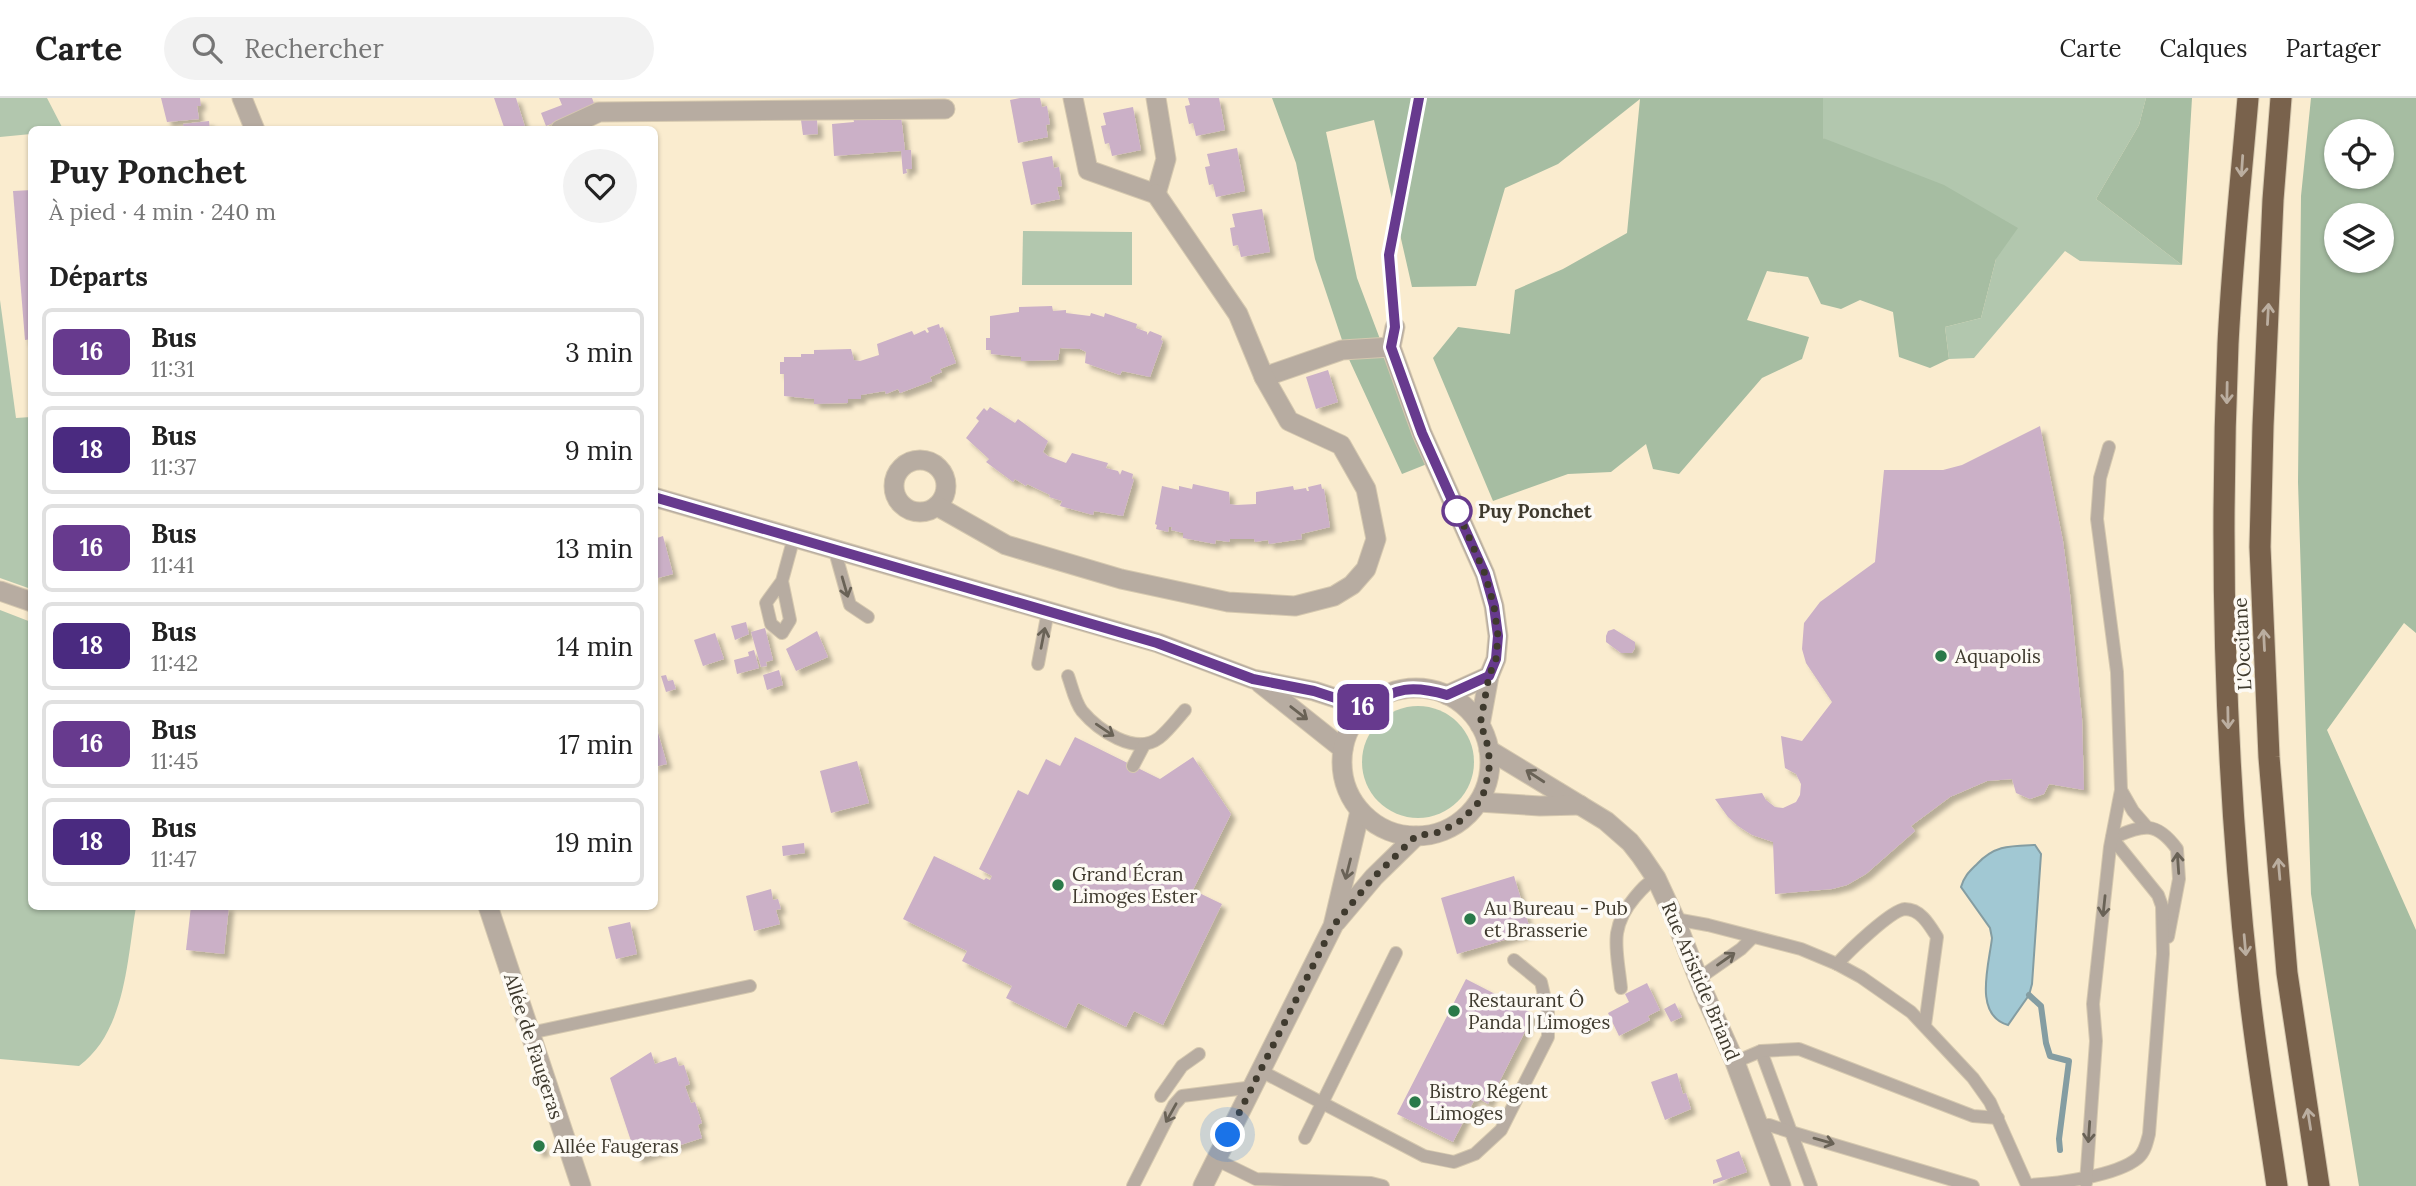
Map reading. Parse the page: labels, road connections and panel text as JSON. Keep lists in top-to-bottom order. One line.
{"streets":{"highway":["L'Occitane"],"street":["Rue Aristide Briand","Allée de Faugeras"]},"places":["Puy Ponchet","Aquapolis","Grand Écran Limoges Ester","Au Bureau - Pub et Brasserie","Restaurant Ô Panda | Limoges","Bistro Régent Limoges","Allée Faugeras"],"lines":["bus line 16"],"page":{"header":"Carte","search":"Rechercher","nav":["Carte","Calques","Partager"],"on_map":"16","heading":[["Puy Ponchet","À pied · 4 min · 240 m"],"Départs"],"list":[{"mark":"16","name":"Bus","note":"11:31","value":"3 min"},{"mark":"18","name":"Bus","note":"11:37","value":"9 min"},{"mark":"16","name":"Bus","note":"11:41","value":"13 min"},{"mark":"18","name":"Bus","note":"11:42","value":"14 min"},{"mark":"16","name":"Bus","note":"11:45","value":"17 min"},{"mark":"18","name":"Bus","note":"11:47","value":"19 min"}]}}
